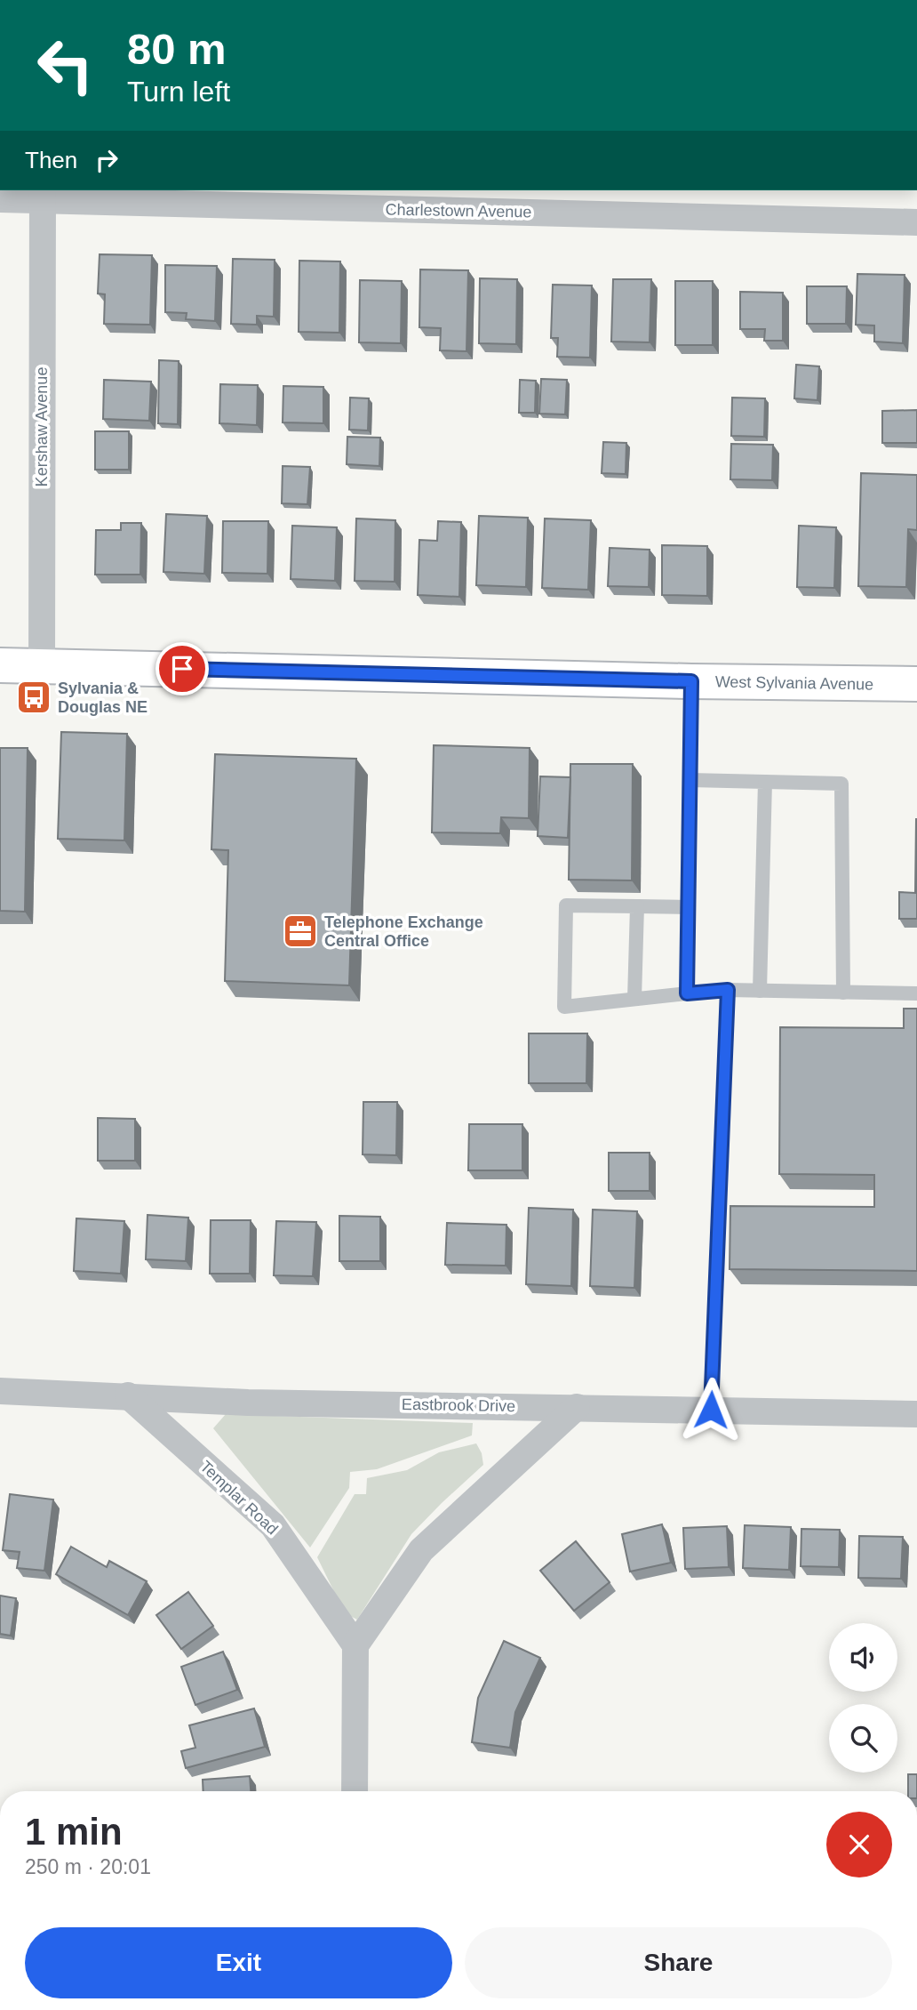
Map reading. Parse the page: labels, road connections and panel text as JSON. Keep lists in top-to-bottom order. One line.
{"streets":{"main road":["West Sylvania Avenue"],"street":["Charlestown Avenue","Kershaw Avenue","Eastbrook Drive","Templar Road"]},"crossings":[["Charlestown Avenue","Kershaw Avenue"],["Kershaw Avenue","West Sylvania Avenue"],["Eastbrook Drive","Templar Road"]],"places":{"bus stop":["Sylvania & Douglas NE"],"office":["Telephone Exchange Central Office"]},"page":{"turn":["80 m","Turn left"],"then":"Then","heading":["1 min","250 m · 20:01"],"buttons":["Exit","Share"]}}
